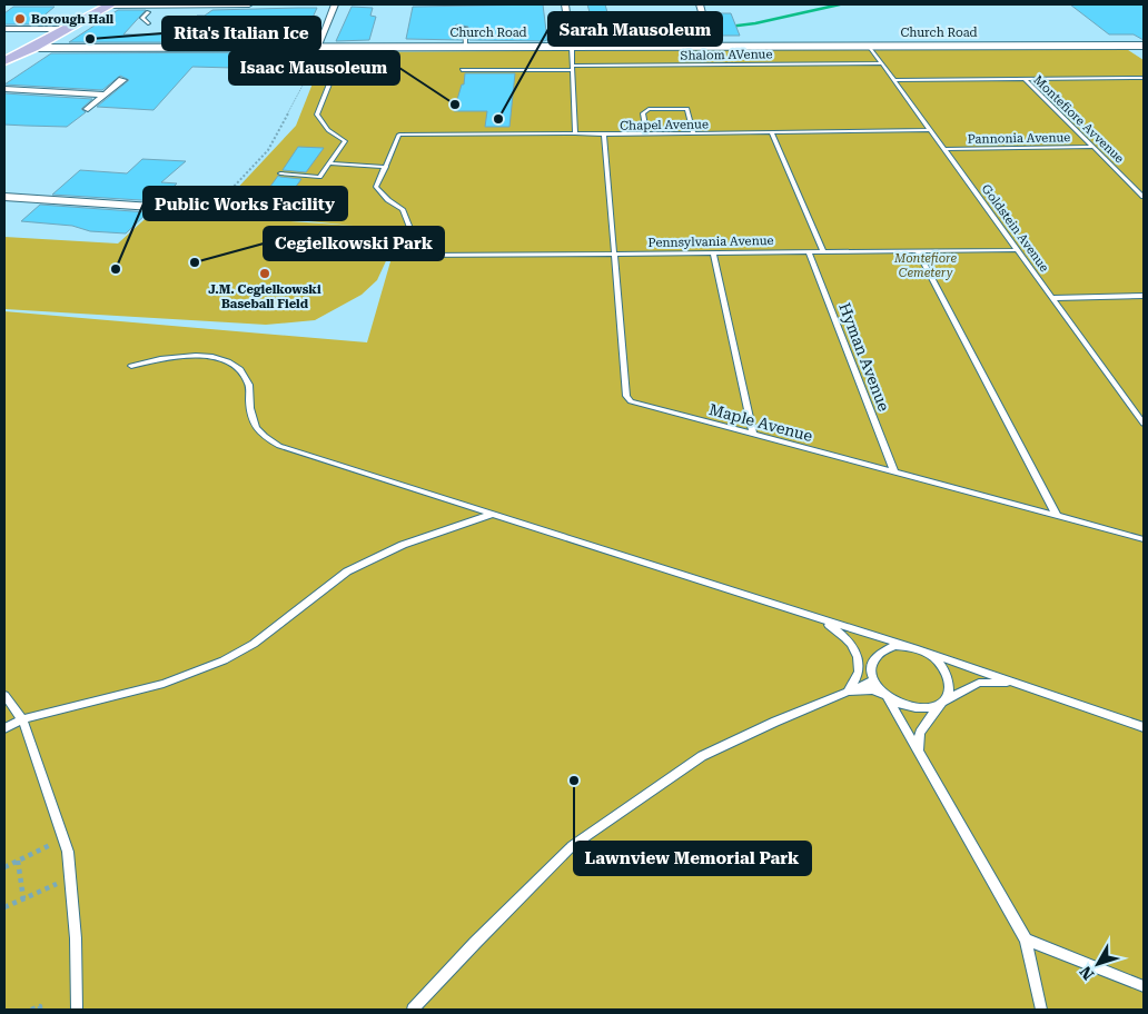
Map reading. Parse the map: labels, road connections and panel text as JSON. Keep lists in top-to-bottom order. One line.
{"streets":{"street":["Church Road"],"lane":["Shalom AVenue","Montefiore Avvenue","Chapel Avenue","Pannonia Avenue","Goldstein Avenue","Pennsylvania Avenue","Hyman Avenue","Maple Avenue"]},"crossings":[["Church Road","Goldstein Avenue"],["Shalom AVenue","Goldstein Avenue"],["Montefiore Avvenue","Pannonia Avenue"],["Chapel Avenue","Goldstein Avenue"],["Chapel Avenue","Maple Avenue"],["Pannonia Avenue","Goldstein Avenue"],["Goldstein Avenue","Pennsylvania Avenue"],["Pennsylvania Avenue","Hyman Avenue"],["Pennsylvania Avenue","Maple Avenue"],["Hyman Avenue","Maple Avenue"]],"parks":["Montefiore Cemetery"],"places":["Borough Hall","Rita's Italian Ice","Isaac Mausoleum","Sarah Mausoleum","Cegielkowski Park","Public Works Facility","J.M. Cegielkowski Baseball Field","Lawnview Memorial Park"],"north":"bottom left"}
